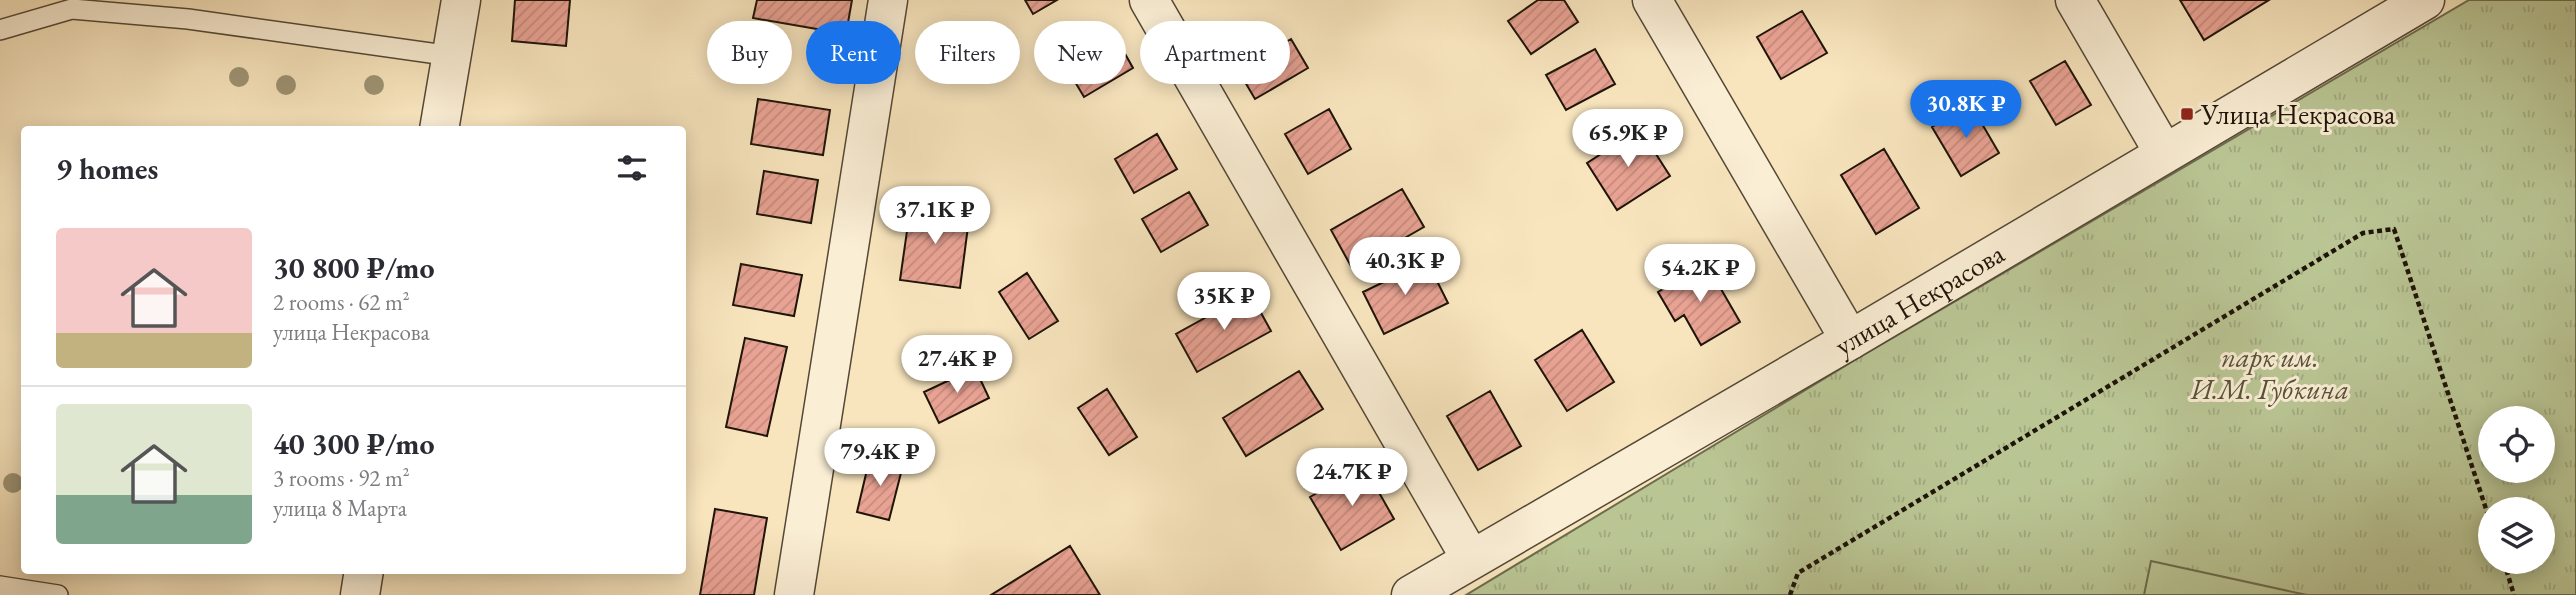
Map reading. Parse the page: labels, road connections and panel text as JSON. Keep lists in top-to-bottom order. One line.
{"streets":{"street":["улица Некрасова"]},"parks":["парк им. И.М. Губкина"],"places":{"transit":["Улица Некрасова"]},"page":{"chip":["Buy","Rent","Filters","New","Apartment"],"price":["30.8K ₽","65.9K ₽","37.1K ₽","40.3K ₽","54.2K ₽","35K ₽","27.4K ₽","79.4K ₽","24.7K ₽"],"heading":"9 homes","list":[{"name":"30 800 ₽/mo","note":"2 rooms · 62 m² · улица Некрасова"},{"name":"40 300 ₽/mo","note":"3 rooms · 92 m² · улица 8 Марта"}]}}
